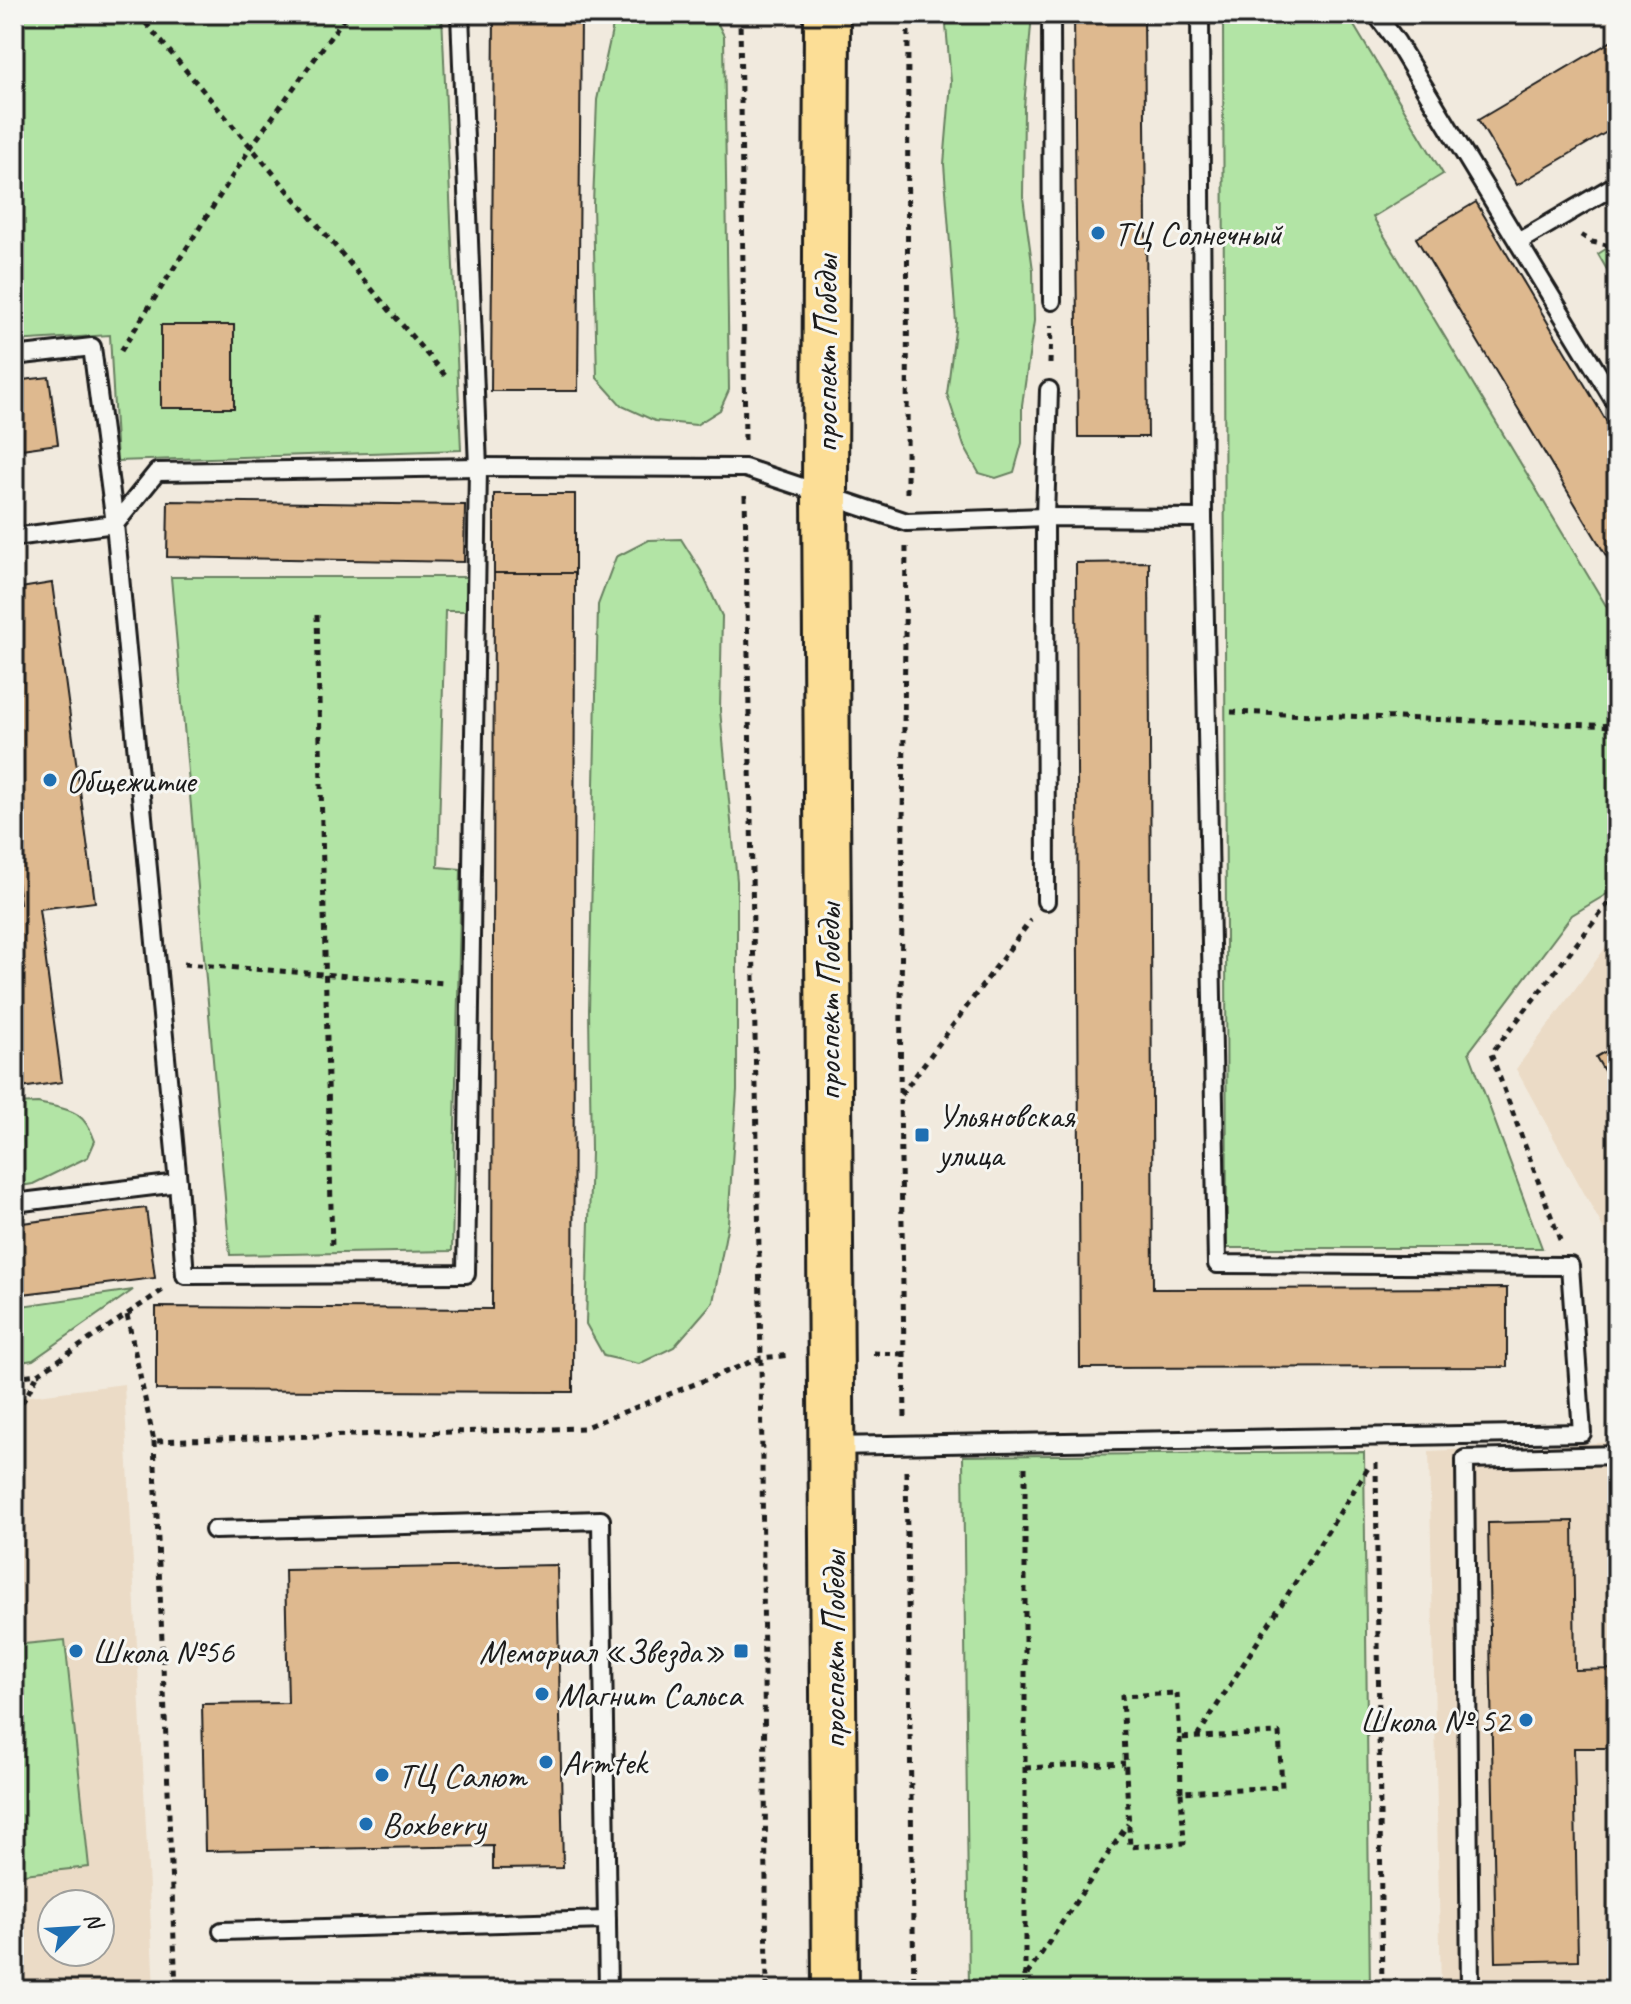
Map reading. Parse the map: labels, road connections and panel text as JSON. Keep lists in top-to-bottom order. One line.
{"streets":{"main road":["проспект Победы"]},"places":{"other":["ТЦ Солнечный","Общежитие","Школа №56","Магнит Сальса","Школа № 52","Armtek","ТЦ Салют","Boxberry"],"transit":["Ульяновская улица","Мемориал «Звезда»"]},"north":"top right"}
